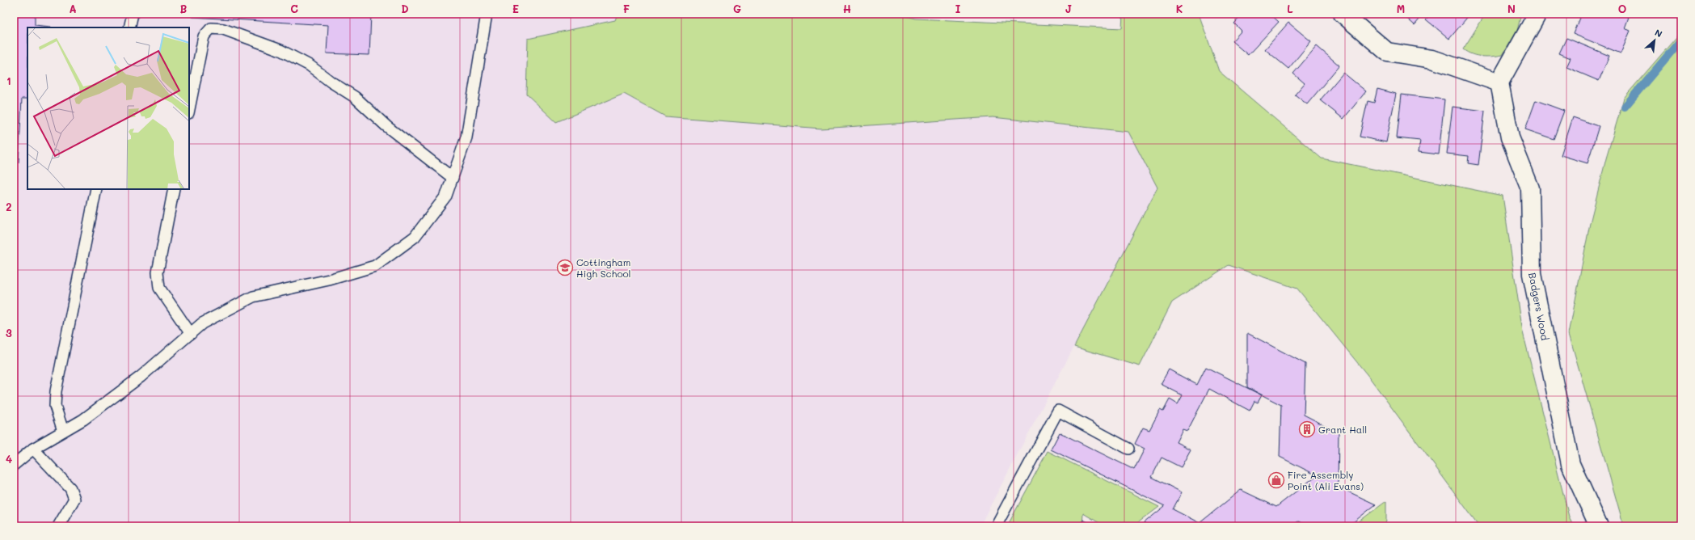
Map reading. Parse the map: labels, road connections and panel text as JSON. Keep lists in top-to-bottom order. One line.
{"streets":{"street":["Badgers Wood"]},"places":{"school or university":["Cottingham High School"],"building":["Grant Hall"],"shop":["Fire Assembly Point (Ali Evans)"]},"north":"top right","grid":{"columns":["A","B","C","D","E","F","G","H","I","J","K","L","M","N","O"],"rows":["1","2","3","4"]}}
